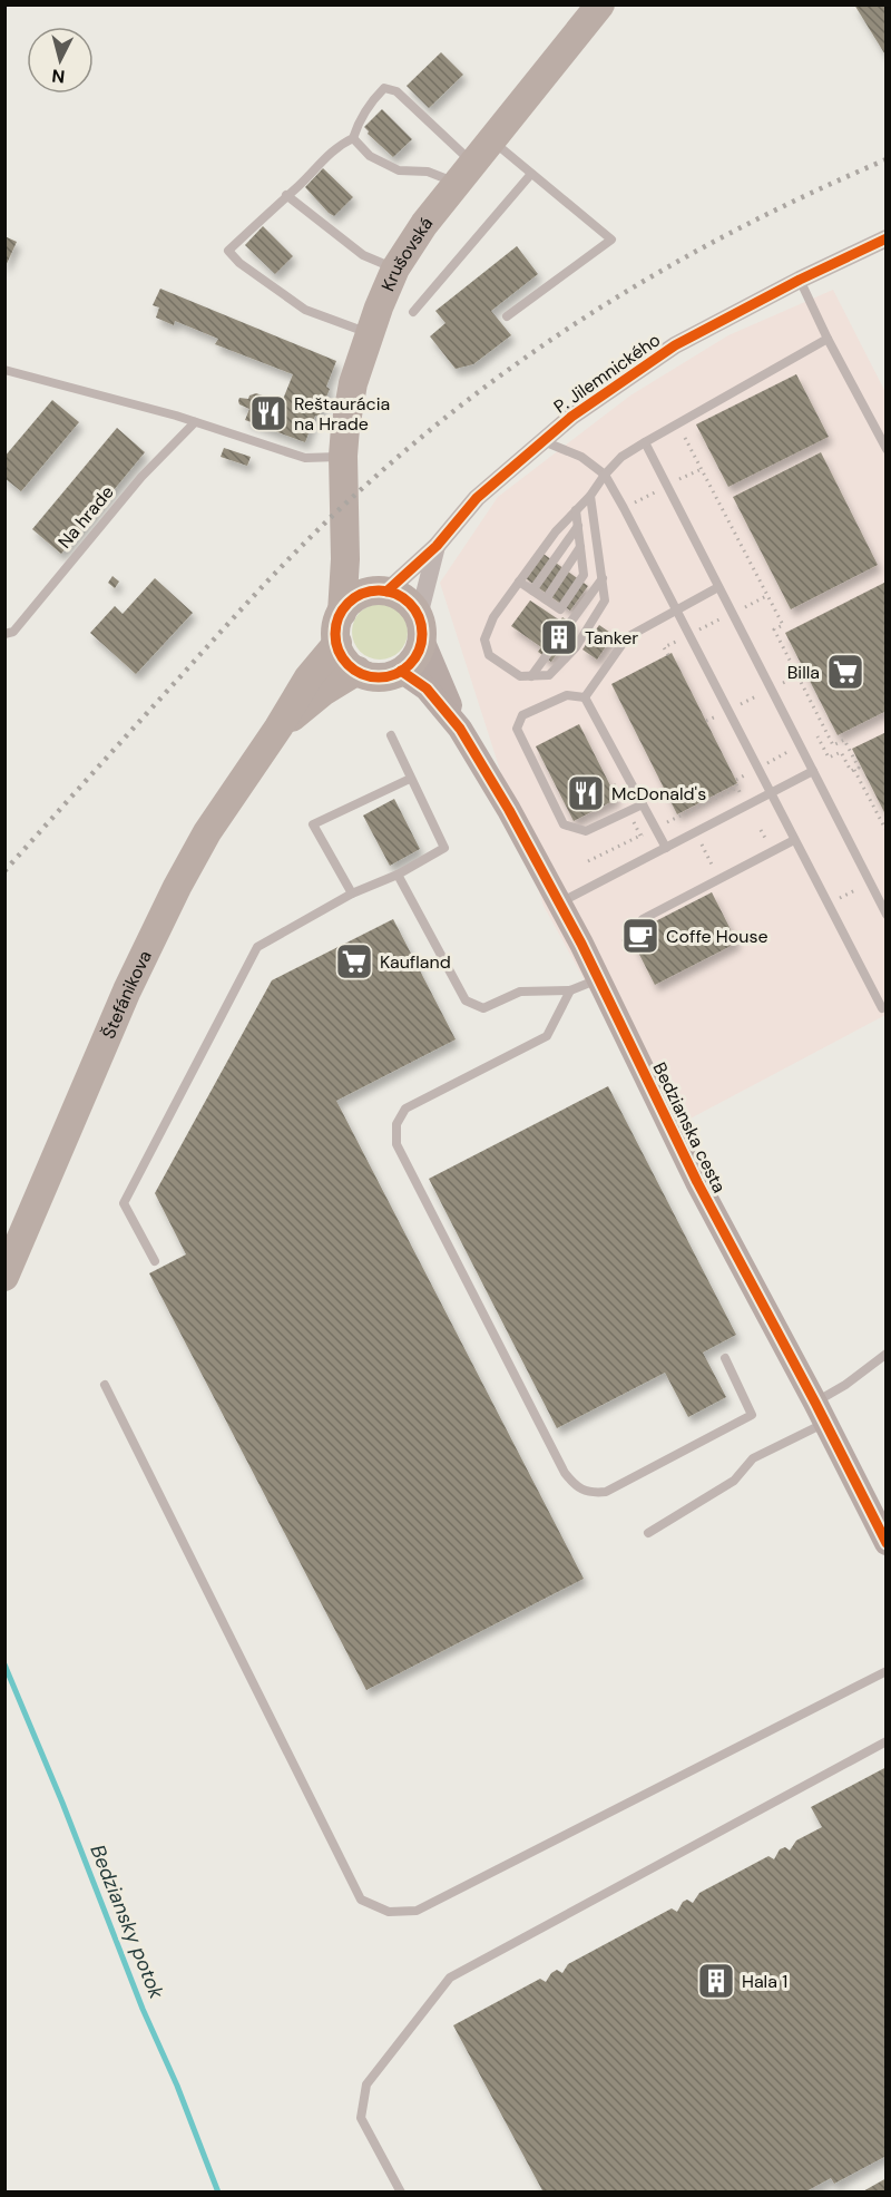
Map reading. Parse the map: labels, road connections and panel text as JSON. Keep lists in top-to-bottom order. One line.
{"streets":{"main road":["Krušovská","Štefánikova"],"street":["P. Jilemnického","Bedzianska cesta"],"lane":["Na hrade"]},"crossings":[["Krušovská","P. Jilemnického"],["Krušovská","Bedzianska cesta"],["P. Jilemnického","Bedzianska cesta"]],"water":["Bedziansky potok"],"places":{"restaurant":["Reštaurácia na Hrade","McDonald's"],"building":["Tanker","Hala 1"],"supermarket":["Billa","Kaufland"],"cafe":["Coffe House"]},"north":"bottom"}
